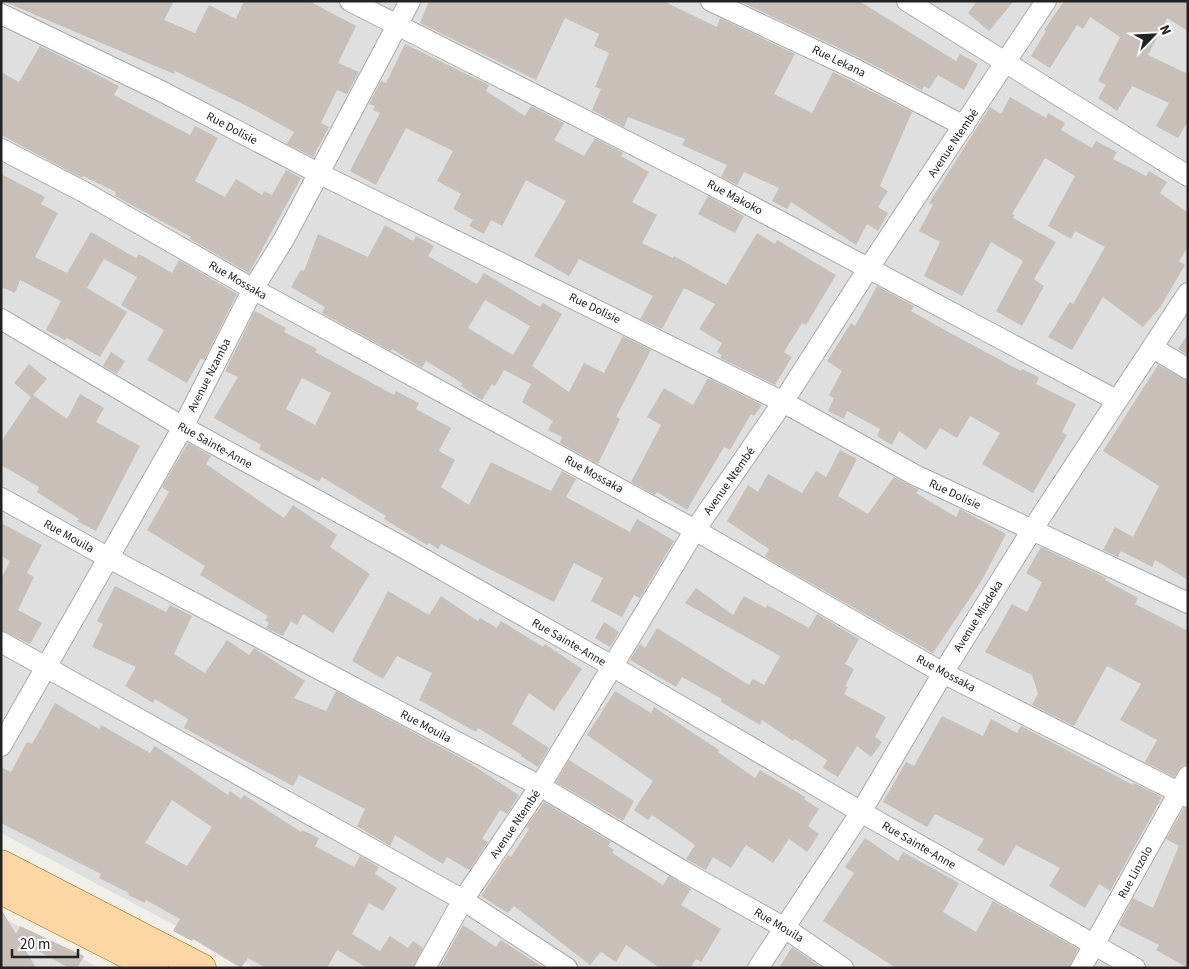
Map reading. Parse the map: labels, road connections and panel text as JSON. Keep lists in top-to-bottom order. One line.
{"streets":{"street":["Rue Lekana","Rue Dolisie","Avenue Ntembé","Rue Makoko","Rue Mossaka","Avenue Nzamba","Rue Sainte-Anne","Rue Mouila","Avenue Miadeka","Rue Linzolo"]},"crossings":[["Rue Lekana","Avenue Ntembé"],["Rue Dolisie","Avenue Ntembé"],["Rue Dolisie","Avenue Nzamba"],["Rue Dolisie","Avenue Miadeka"],["Avenue Ntembé","Rue Makoko"],["Avenue Ntembé","Rue Mossaka"],["Avenue Ntembé","Rue Sainte-Anne"],["Avenue Ntembé","Rue Mouila"],["Rue Makoko","Avenue Nzamba"],["Rue Makoko","Avenue Miadeka"],["Rue Mossaka","Avenue Nzamba"],["Rue Mossaka","Avenue Miadeka"],["Rue Mossaka","Rue Linzolo"],["Avenue Nzamba","Rue Sainte-Anne"],["Avenue Nzamba","Rue Mouila"],["Rue Sainte-Anne","Avenue Miadeka"],["Rue Sainte-Anne","Rue Linzolo"],["Rue Mouila","Avenue Miadeka"]],"scale_bar":"20 m","north":"top right"}
